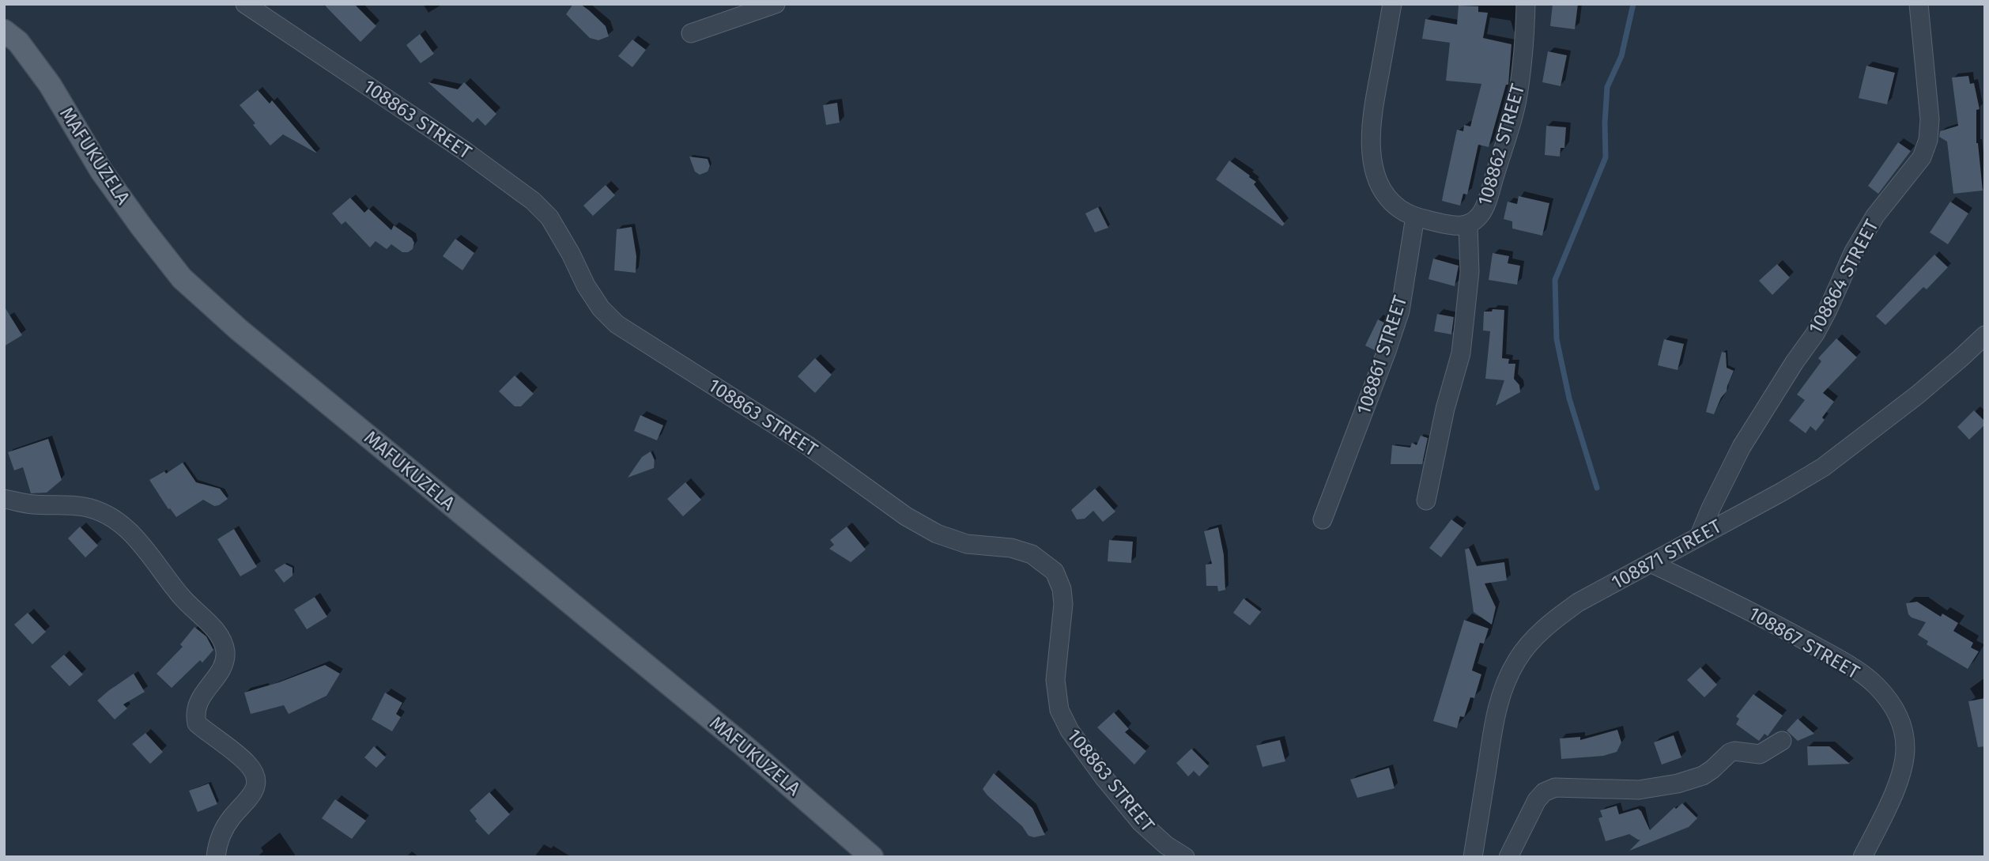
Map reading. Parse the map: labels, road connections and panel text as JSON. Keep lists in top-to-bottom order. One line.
{"streets":{"main road":["MAFUKUZELA"],"street":["108863 STREET","108862 STREET","108864 STREET","108861 STREET","108871 STREET","108867 STREET"]},"crossings":[["108862 STREET","108861 STREET"],["108864 STREET","108871 STREET"],["108871 STREET","108867 STREET"]]}
